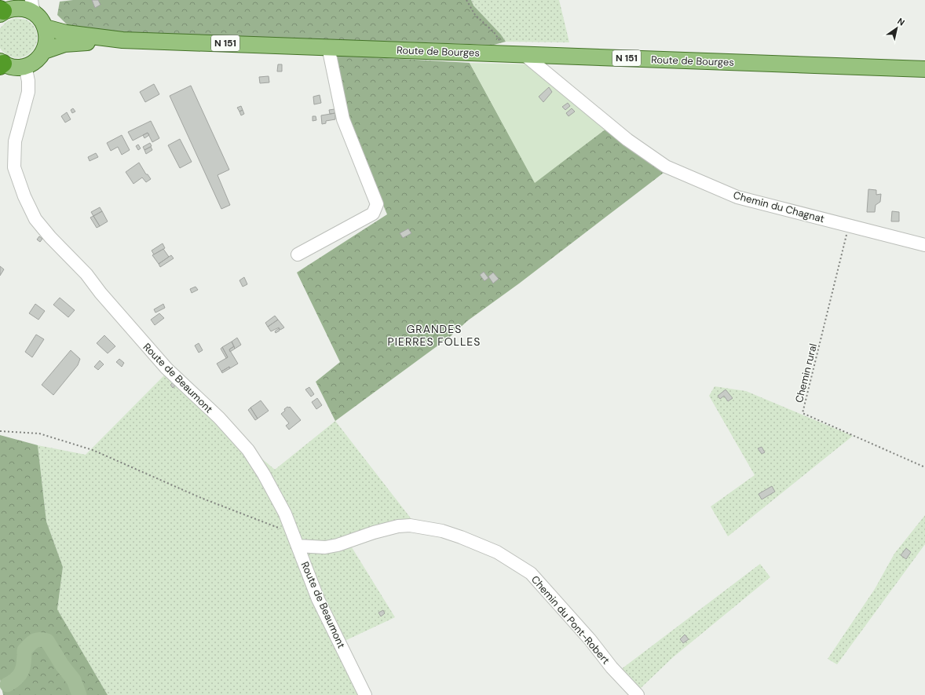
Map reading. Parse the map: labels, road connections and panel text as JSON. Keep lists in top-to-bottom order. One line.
{"streets":{"main road":["N 151","Route de Bourges"],"street":["Chemin du Chagnat","Route de Beaumont","Chemin du Pont-Robert"],"path":["Chemin rural"]},"crossings":[["N 151","Route de Bourges"],["Route de Bourges","Chemin du Chagnat"],["Chemin du Chagnat","Chemin rural"],["Route de Beaumont","Chemin du Pont-Robert"]],"districts":["GRANDES PIERRES FOLLES"],"north":"top right"}
